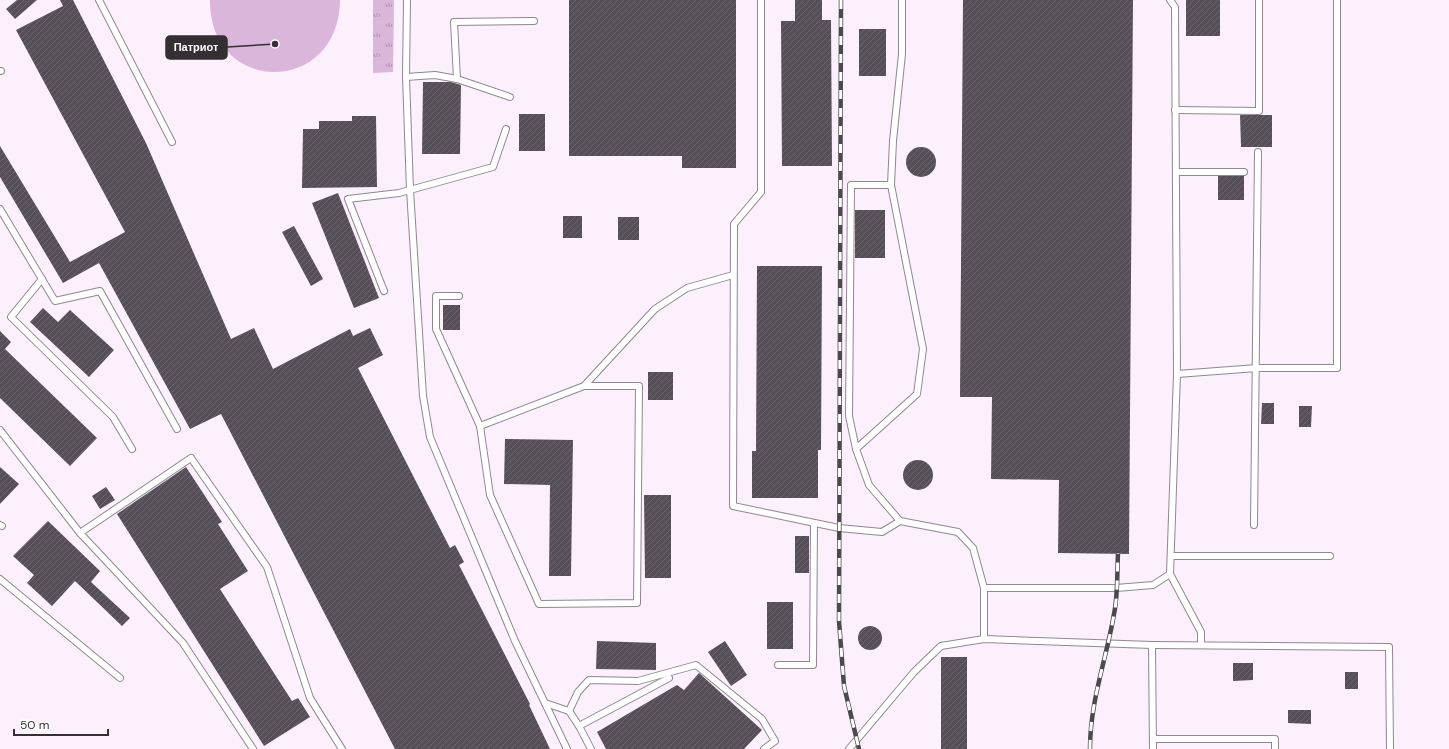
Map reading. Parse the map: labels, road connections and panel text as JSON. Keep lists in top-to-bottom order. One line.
{"places":["Патриот"],"scale_bar":"50 m"}
